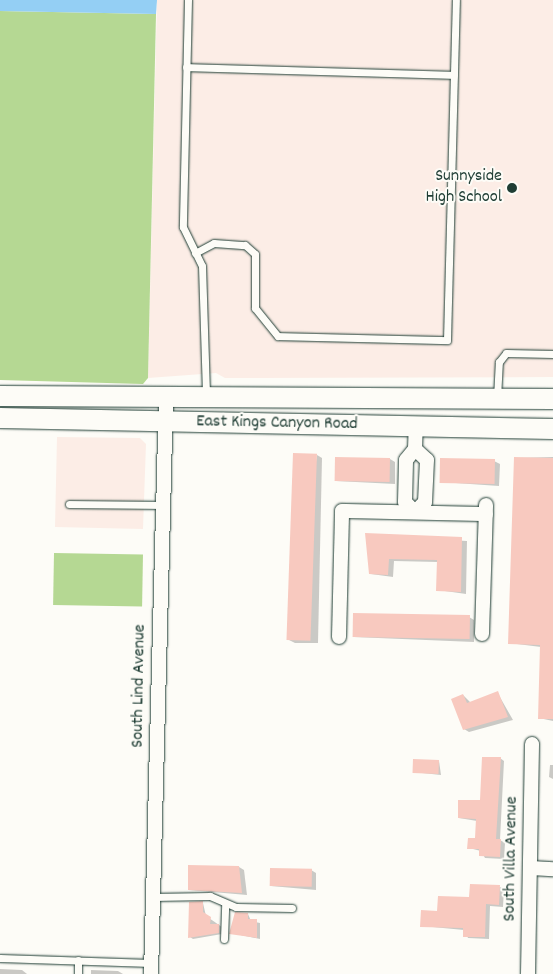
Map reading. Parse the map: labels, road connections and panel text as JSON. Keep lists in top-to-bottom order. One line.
{"streets":{"main road":["East Kings Canyon Road"],"street":["South Lind Avenue","South Villa Avenue"]},"crossings":[["East Kings Canyon Road","South Lind Avenue"]],"places":["Sunnyside High School"]}
